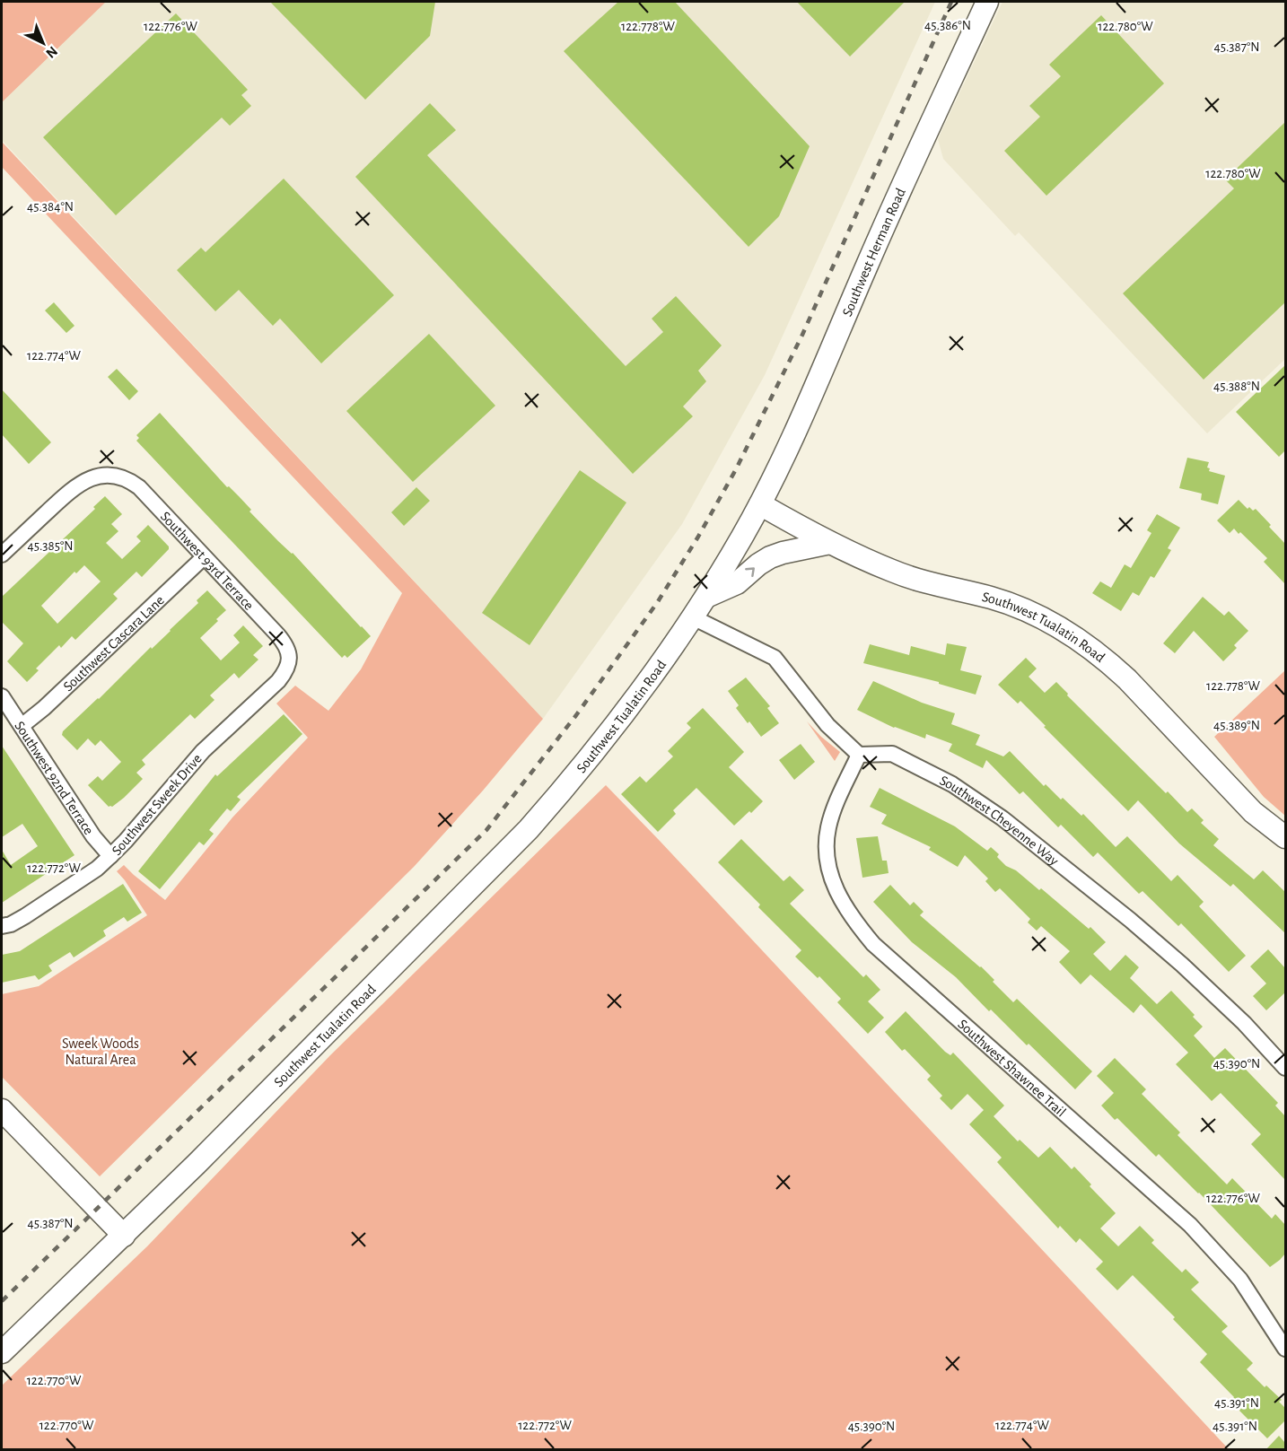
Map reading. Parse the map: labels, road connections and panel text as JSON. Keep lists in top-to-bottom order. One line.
{"streets":{"main road":["Southwest Herman Road","Southwest Tualatin Road"],"street":["Southwest 93rd Terrace","Southwest Cascara Lane","Southwest 92nd Terrace","Southwest Sweek Drive","Southwest Cheyenne Way","Southwest Shawnee Trail"]},"crossings":[["Southwest Herman Road","Southwest Tualatin Road"],["Southwest 93rd Terrace","Southwest Cascara Lane"],["Southwest 93rd Terrace","Southwest Sweek Drive"],["Southwest Cascara Lane","Southwest 92nd Terrace"],["Southwest 92nd Terrace","Southwest Sweek Drive"],["Southwest Cheyenne Way","Southwest Shawnee Trail"]],"parks":["Sweek Woods Natural Area"],"north":"bottom right","coordinates":["45.386°N","122.776°W","122.778°W","122.780°W","45.387°N","45.384°N","122.774°W","45.388°N","45.385°N","45.389°N","122.772°W","45.390°N","122.770°W","45.391°N"]}
